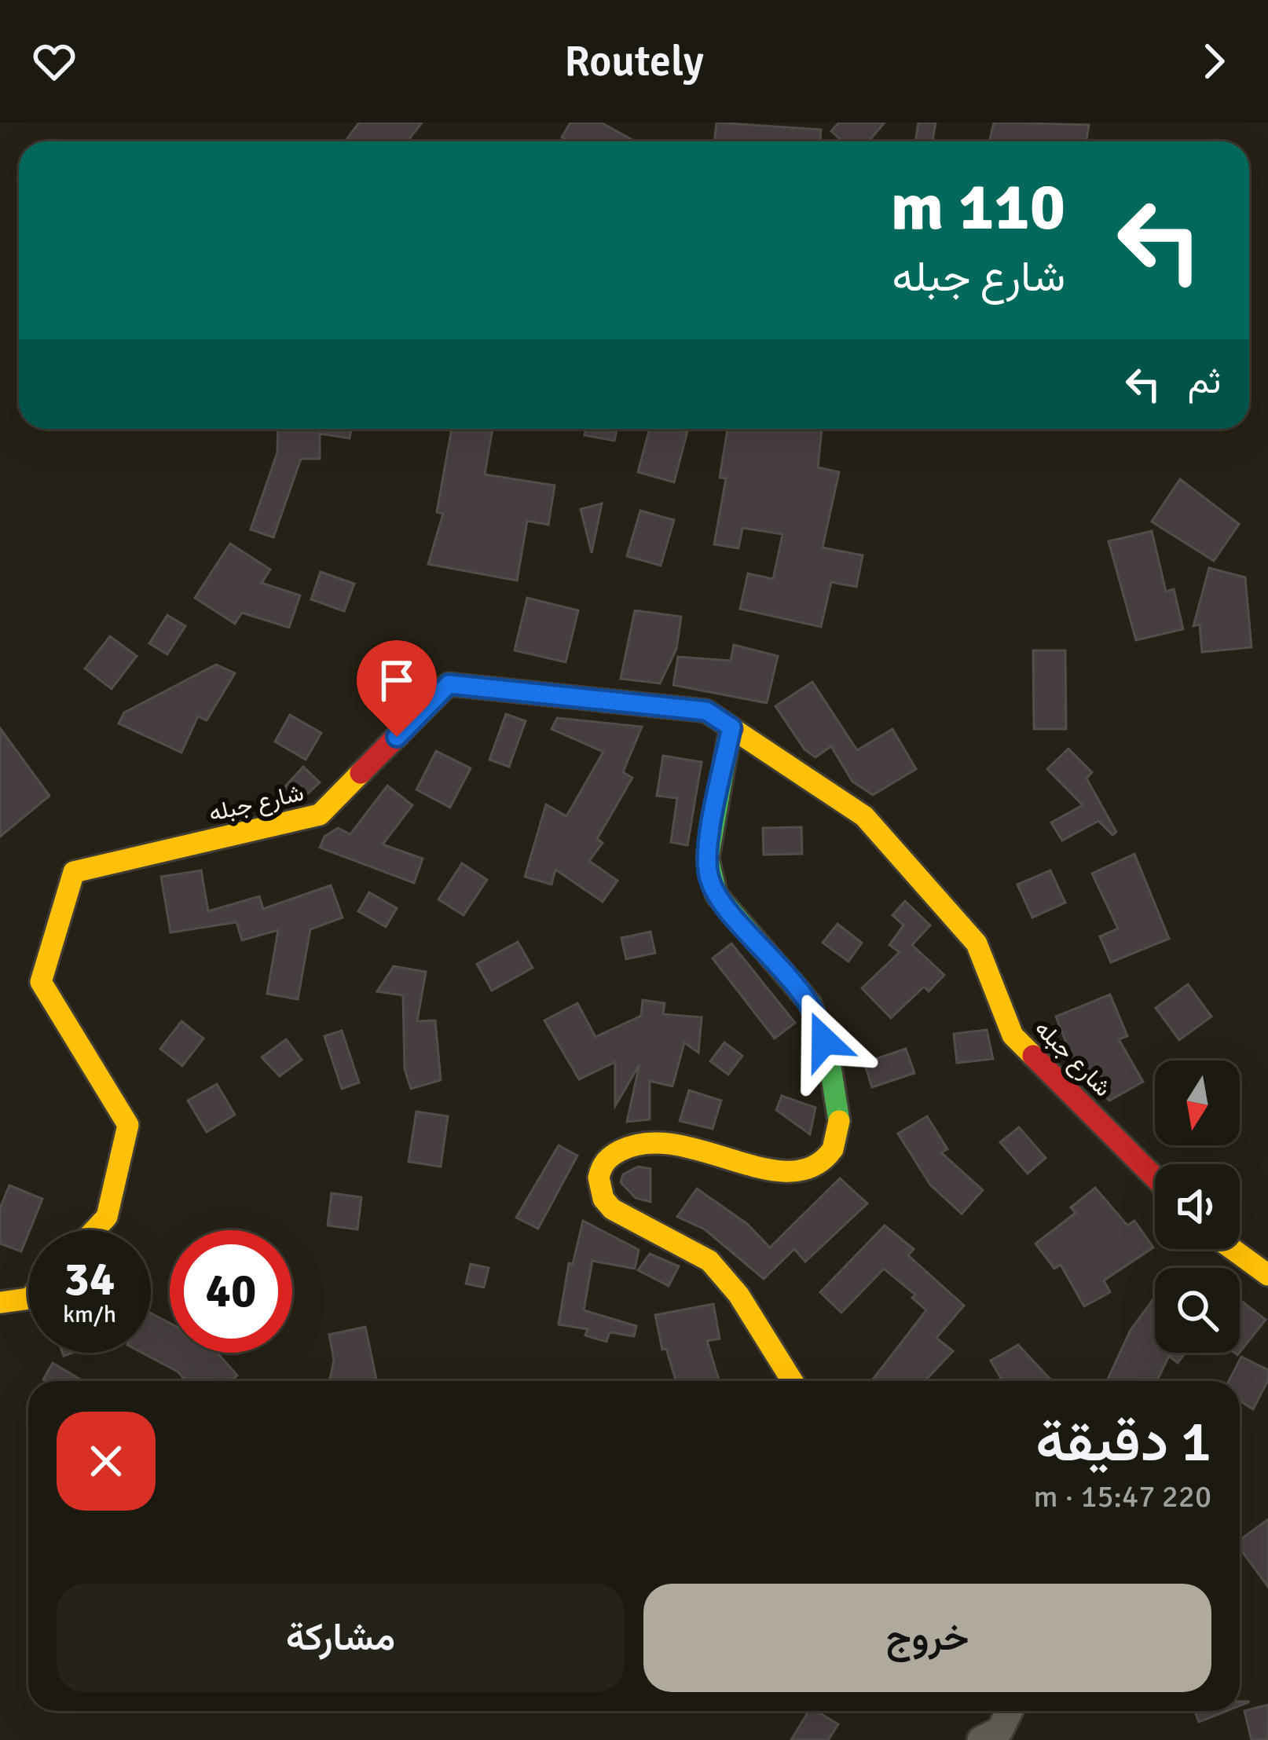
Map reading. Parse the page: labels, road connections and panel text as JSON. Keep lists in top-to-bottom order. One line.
{"streets":{"main road":["شارع جبله"]},"north":"bottom","page":{"header":"Routely","turn":["110 m","شارع جبله"],"then":"ثم","speed":"34 km/h","limit":"40","heading":["1 دقيقة","220 m · 15:47"],"buttons":["خروج","مشاركة"]}}
